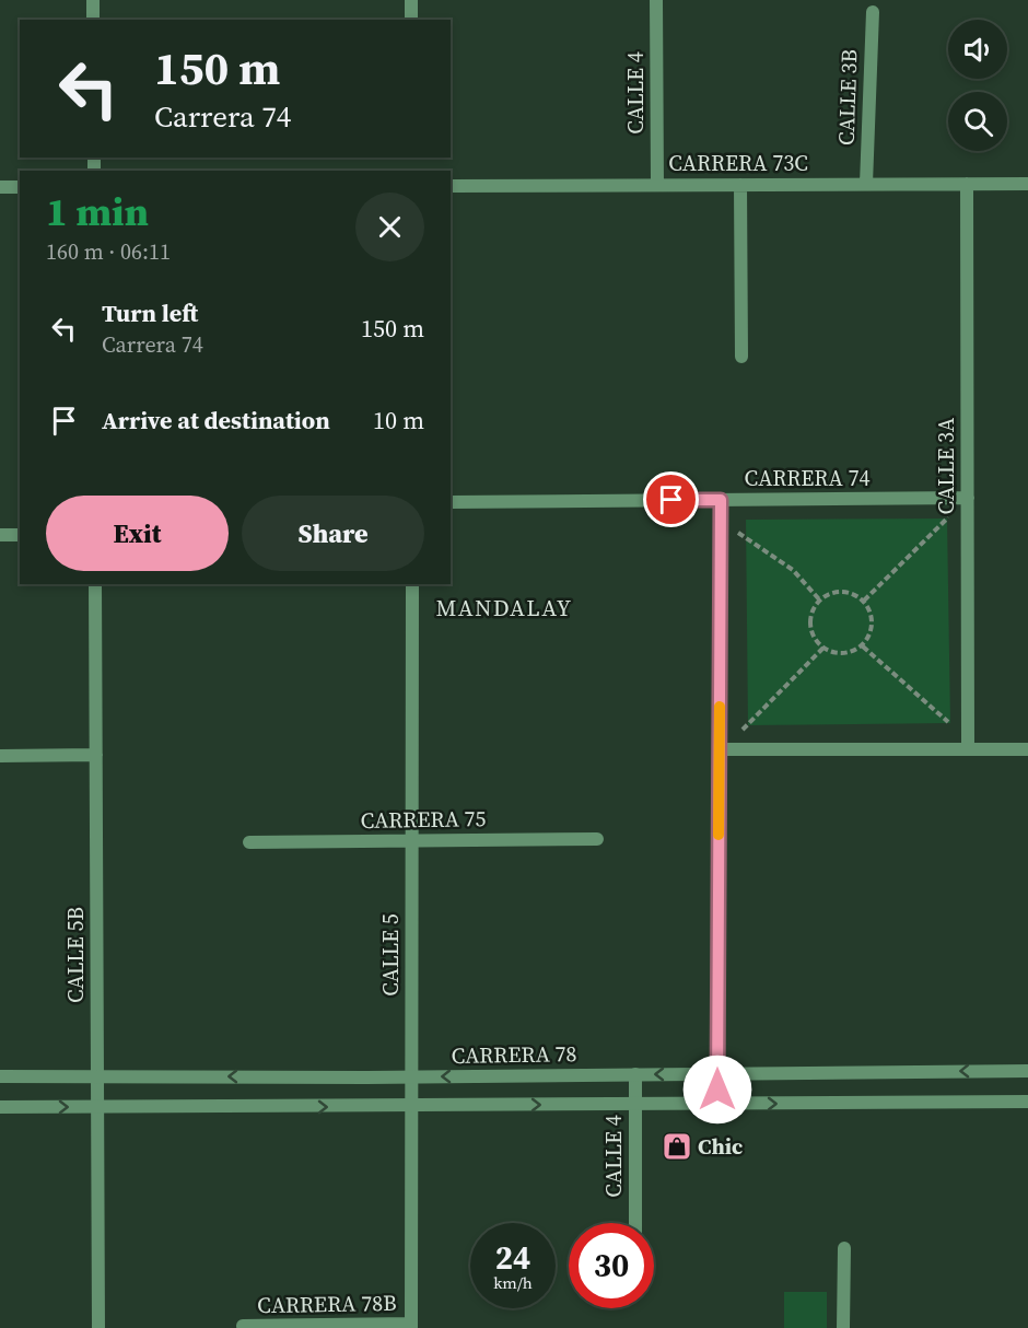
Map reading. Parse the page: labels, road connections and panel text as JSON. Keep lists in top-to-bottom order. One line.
{"streets":{"street":["CALLE 4","CALLE 3B","CARRERA 73C","CALLE 3A","CARRERA 74","CARRERA 75","CALLE 5B","CALLE 5","CARRERA 78","CARRERA 78B"]},"crossings":[["CALLE 4","CARRERA 73C"],["CALLE 4","CARRERA 78"],["CALLE 3B","CARRERA 73C"],["CARRERA 73C","CALLE 3A"],["CALLE 3A","CARRERA 74"],["CARRERA 75","CALLE 5"],["CALLE 5B","CARRERA 78"],["CALLE 5","CARRERA 78"],["CALLE 5","CARRERA 78B"]],"districts":["MANDALAY"],"places":{"shop":["Chic"]},"page":{"turn":["150 m","Carrera 74"],"heading":["1 min","160 m · 06:11"],"list":[{"name":"Turn left","note":"Carrera 74","value":"150 m"},{"name":"Arrive at destination","value":"10 m"}],"buttons":["Exit","Share"],"speed":"24 km/h","limit":"30"}}
